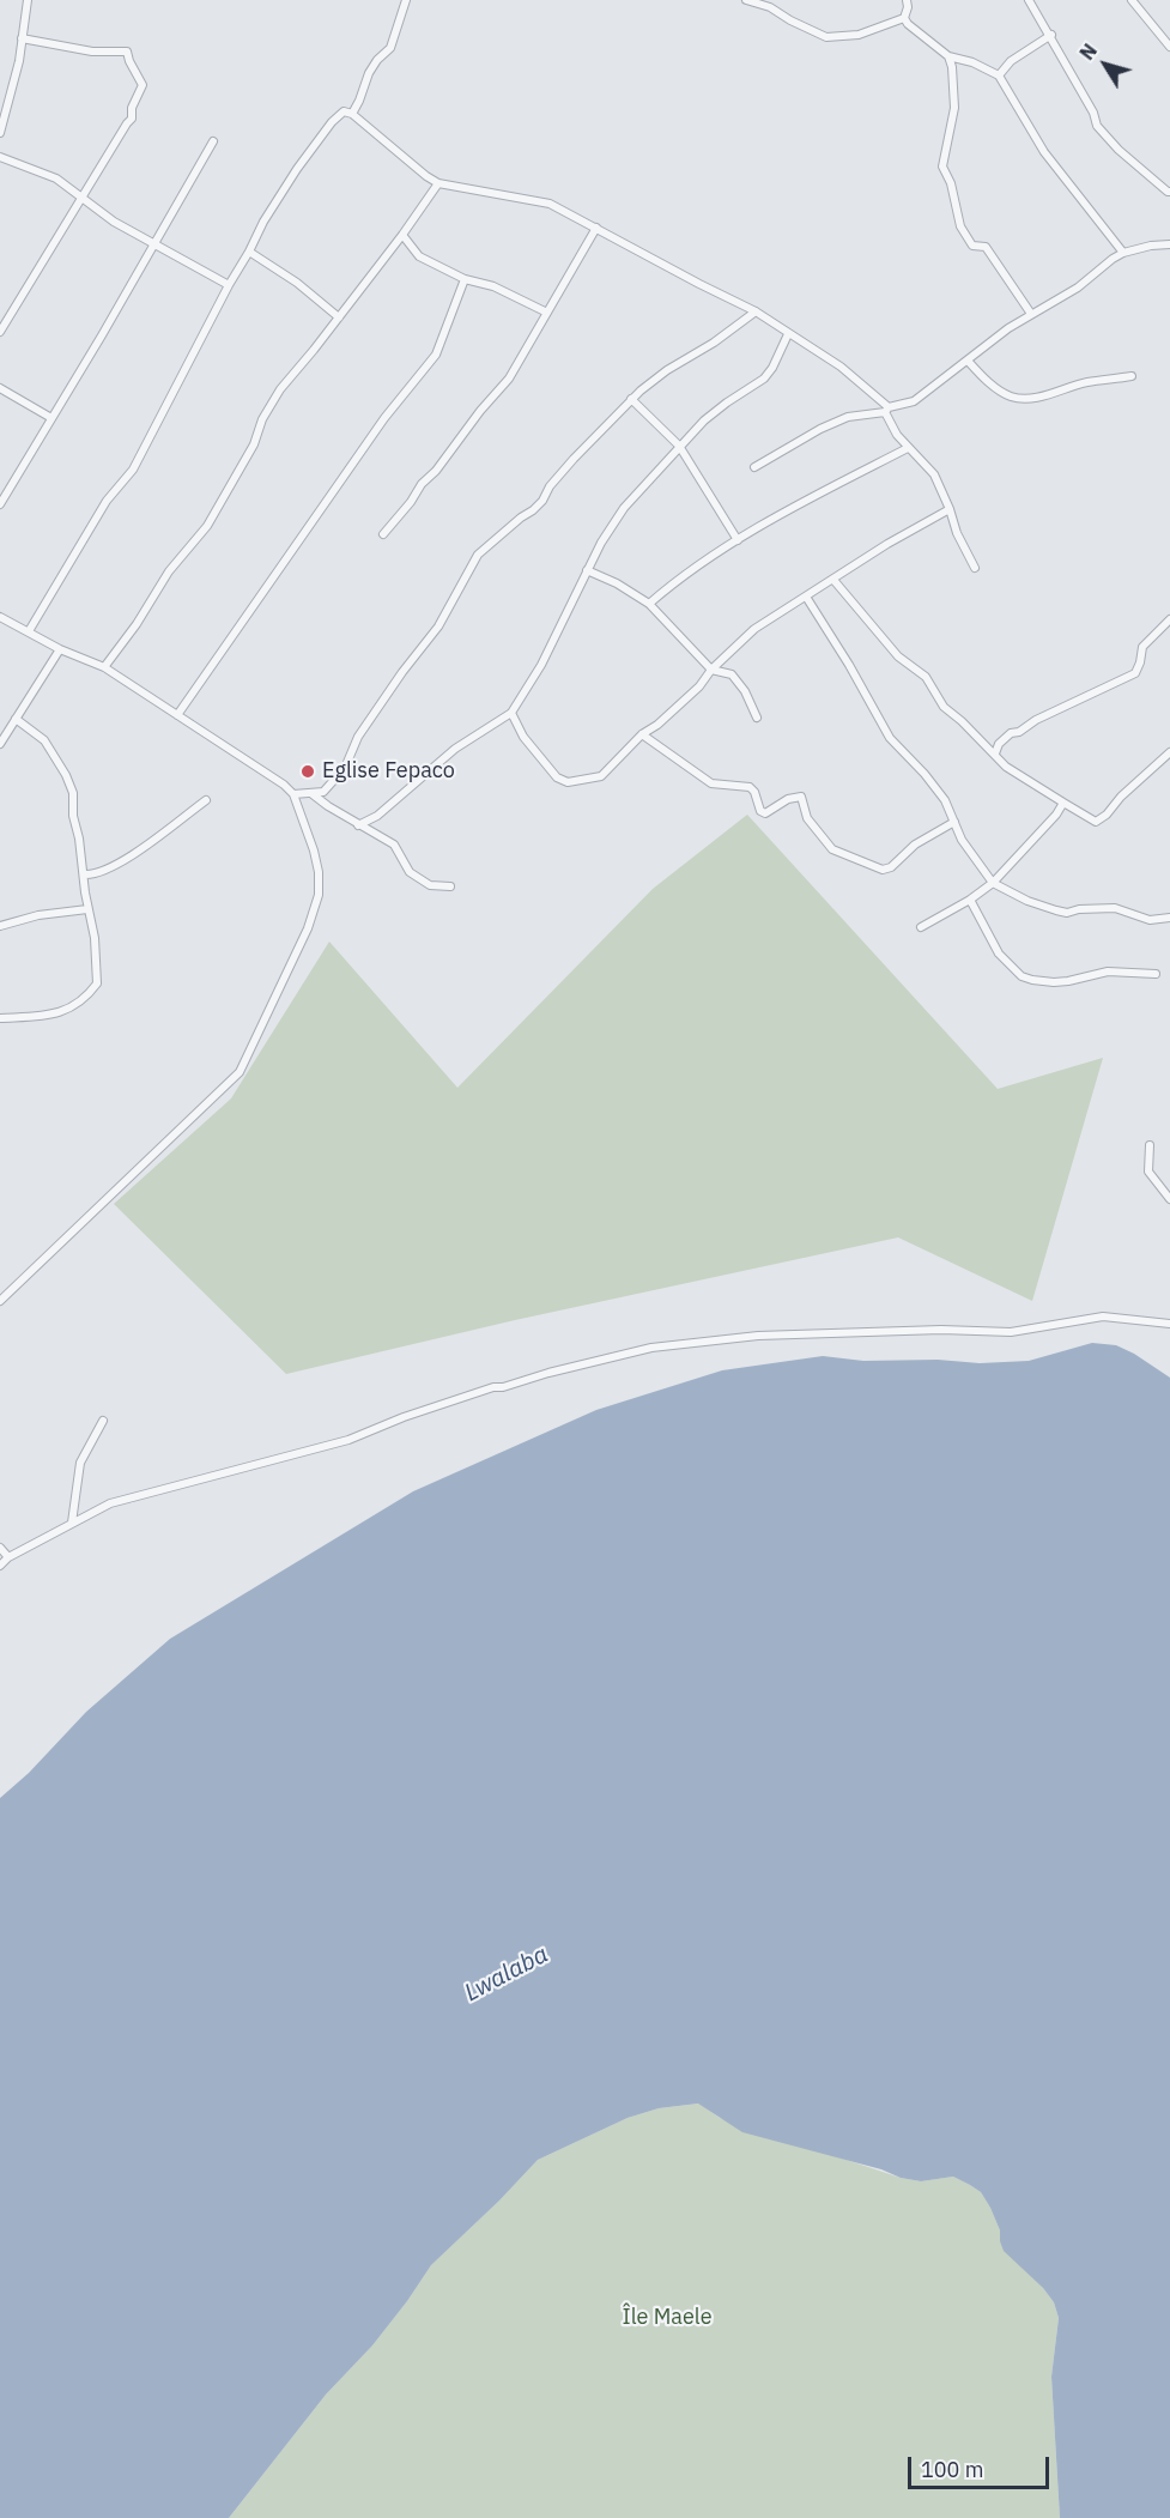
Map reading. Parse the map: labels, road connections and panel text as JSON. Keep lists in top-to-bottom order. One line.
{"water":["Lwalaba"],"parks":["Île Maele"],"places":["Eglise Fepaco"],"scale_bar":"100 m","north":"top left"}
